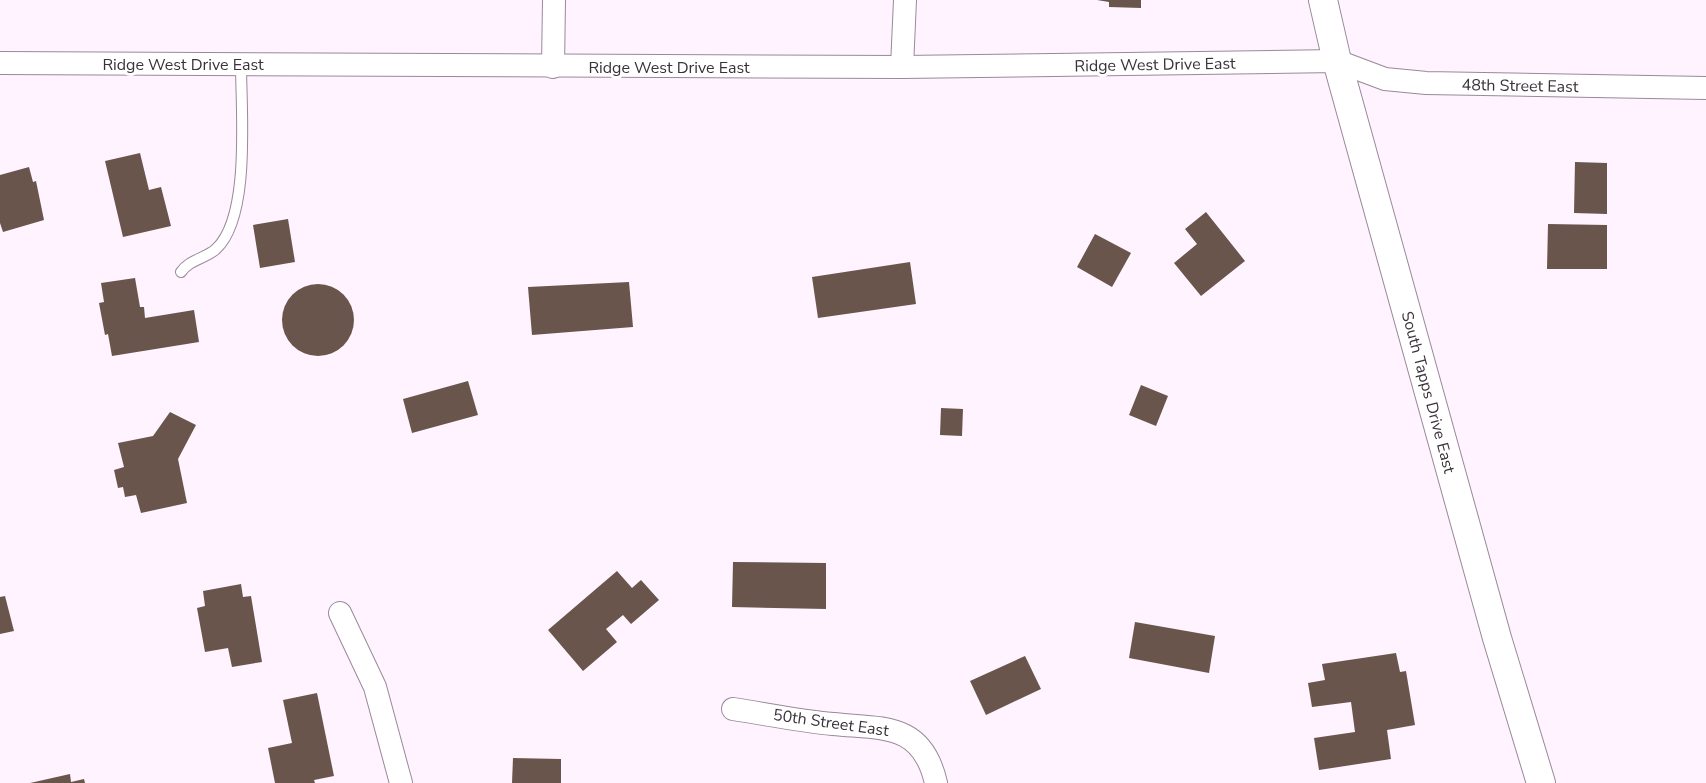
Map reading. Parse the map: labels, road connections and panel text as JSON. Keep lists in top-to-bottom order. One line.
{"streets":{"street":["Ridge West Drive East","48th Street East","South Tapps Drive East","50th Street East"]},"crossings":[["Ridge West Drive East","48th Street East"],["Ridge West Drive East","South Tapps Drive East"],["48th Street East","South Tapps Drive East"]]}
